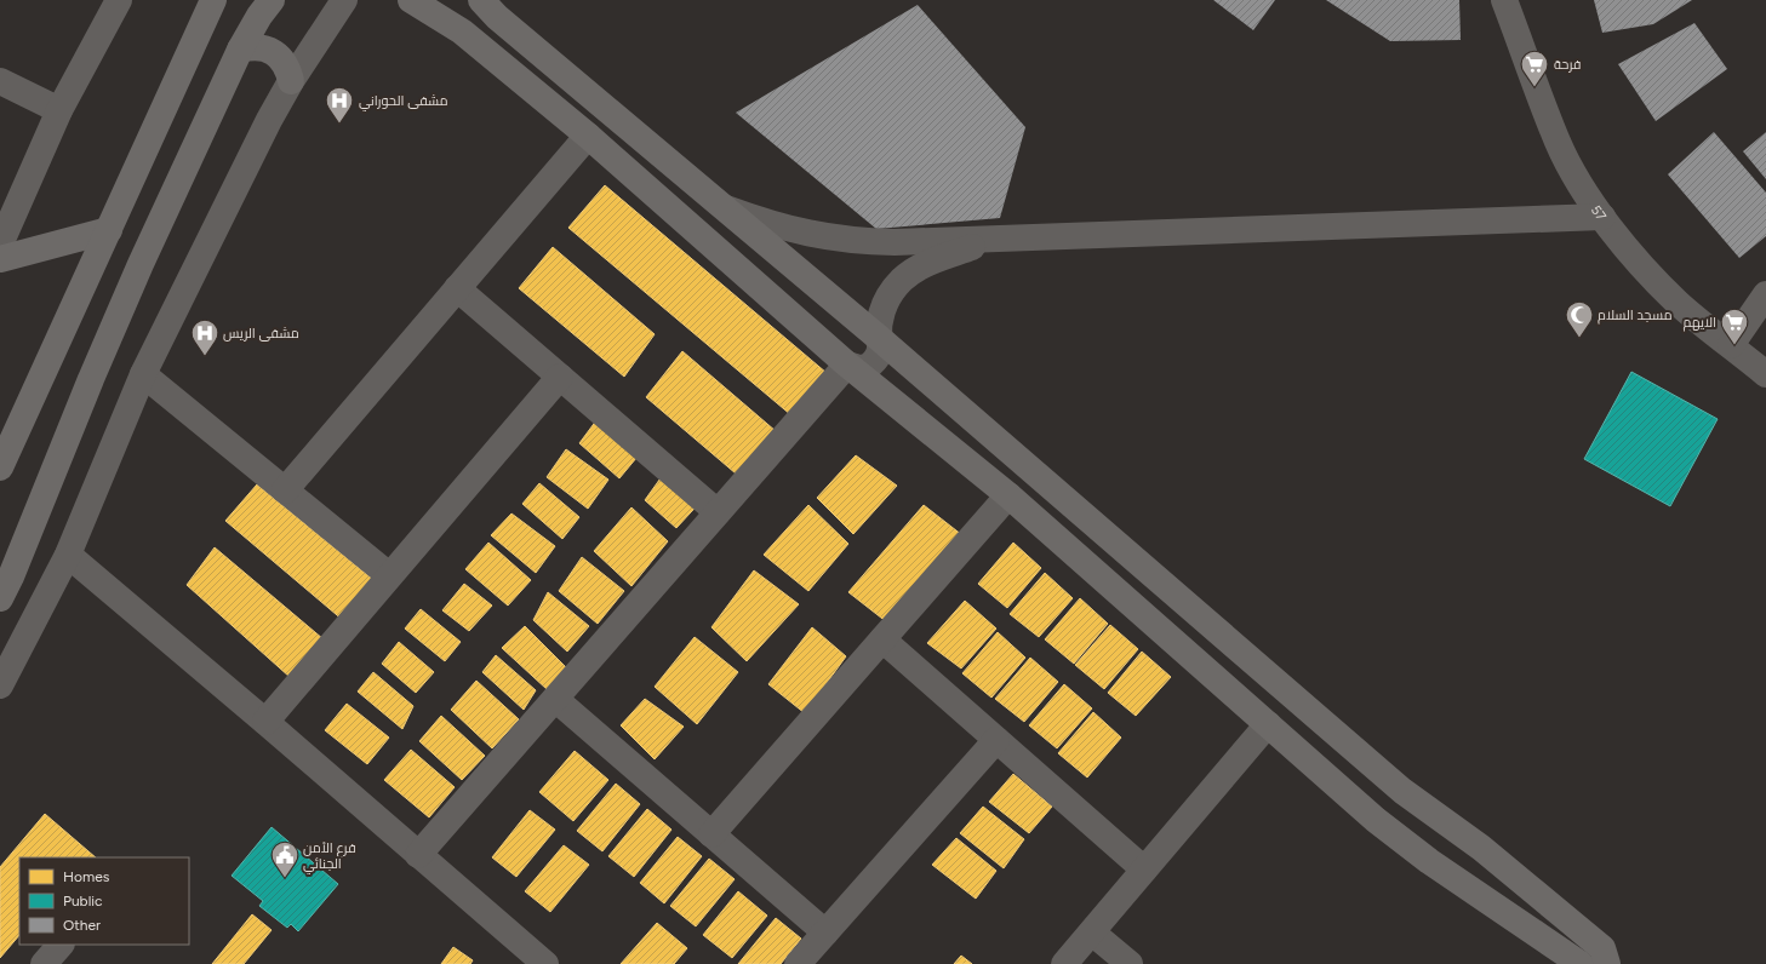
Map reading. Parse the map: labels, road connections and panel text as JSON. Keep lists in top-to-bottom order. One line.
{"streets":{"street":["57"]},"places":{"supermarket":["فرحة","الايهم"],"hospital":["مشفى الحوراني","مشفى الريس"],"mosque":["مسجد السلام"],"public building":["فرع الأمن الجنائي"]},"legend":["Homes","Public","Other"]}
